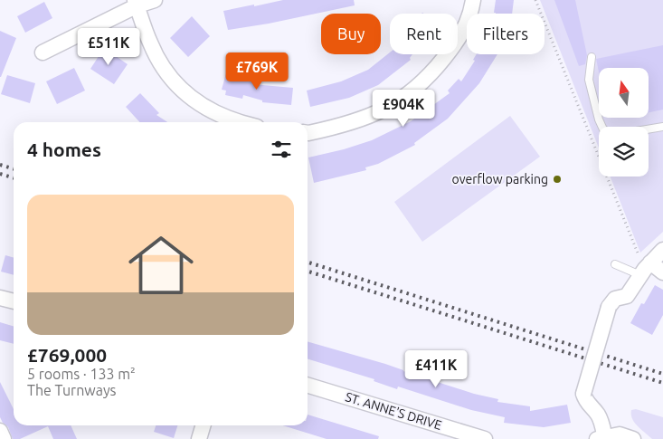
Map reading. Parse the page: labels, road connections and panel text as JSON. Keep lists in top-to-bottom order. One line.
{"streets":{"street":["ST. ANNE'S DRIVE"]},"places":["overflow parking"],"north":"top","page":{"chip":["Buy","Rent","Filters"],"price":["£511K","£769K","£904K","£411K"],"heading":"4 homes","list":[{"name":"£769,000","note":"5 rooms · 133 m² · The Turnways"}]}}
